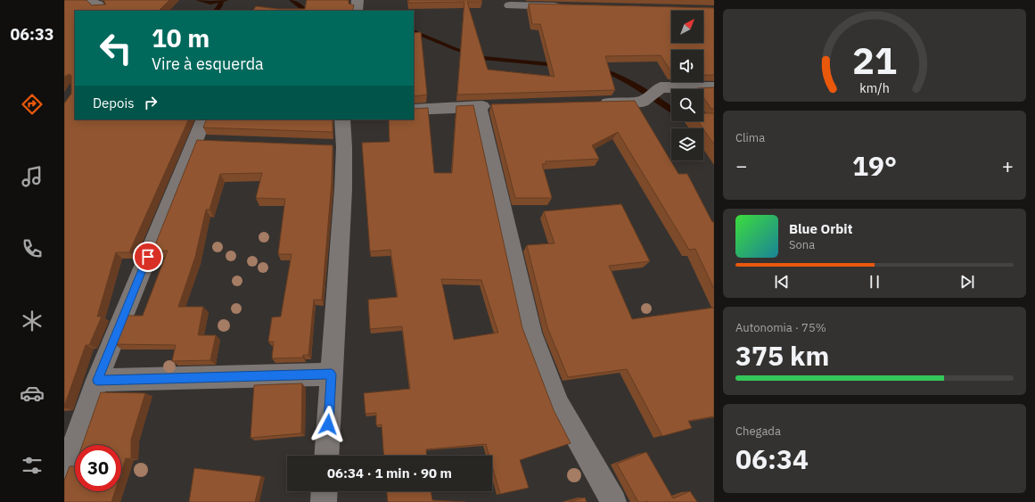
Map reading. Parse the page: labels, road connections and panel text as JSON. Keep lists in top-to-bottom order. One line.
{"north":"top right","page":{"tabs":"06:33","turn":["10 m","Vire à esquerda"],"then":"Depois","tile":["Clima",["Autonomia · 75%","375 km"],["Chegada","06:34"]],"heat":["−","19°","+"],"song":["Blue Orbit","Sona"],"limit":"30","trip":"06:34 · 1 min · 90 m","gauge":["21","km/h"]}}
